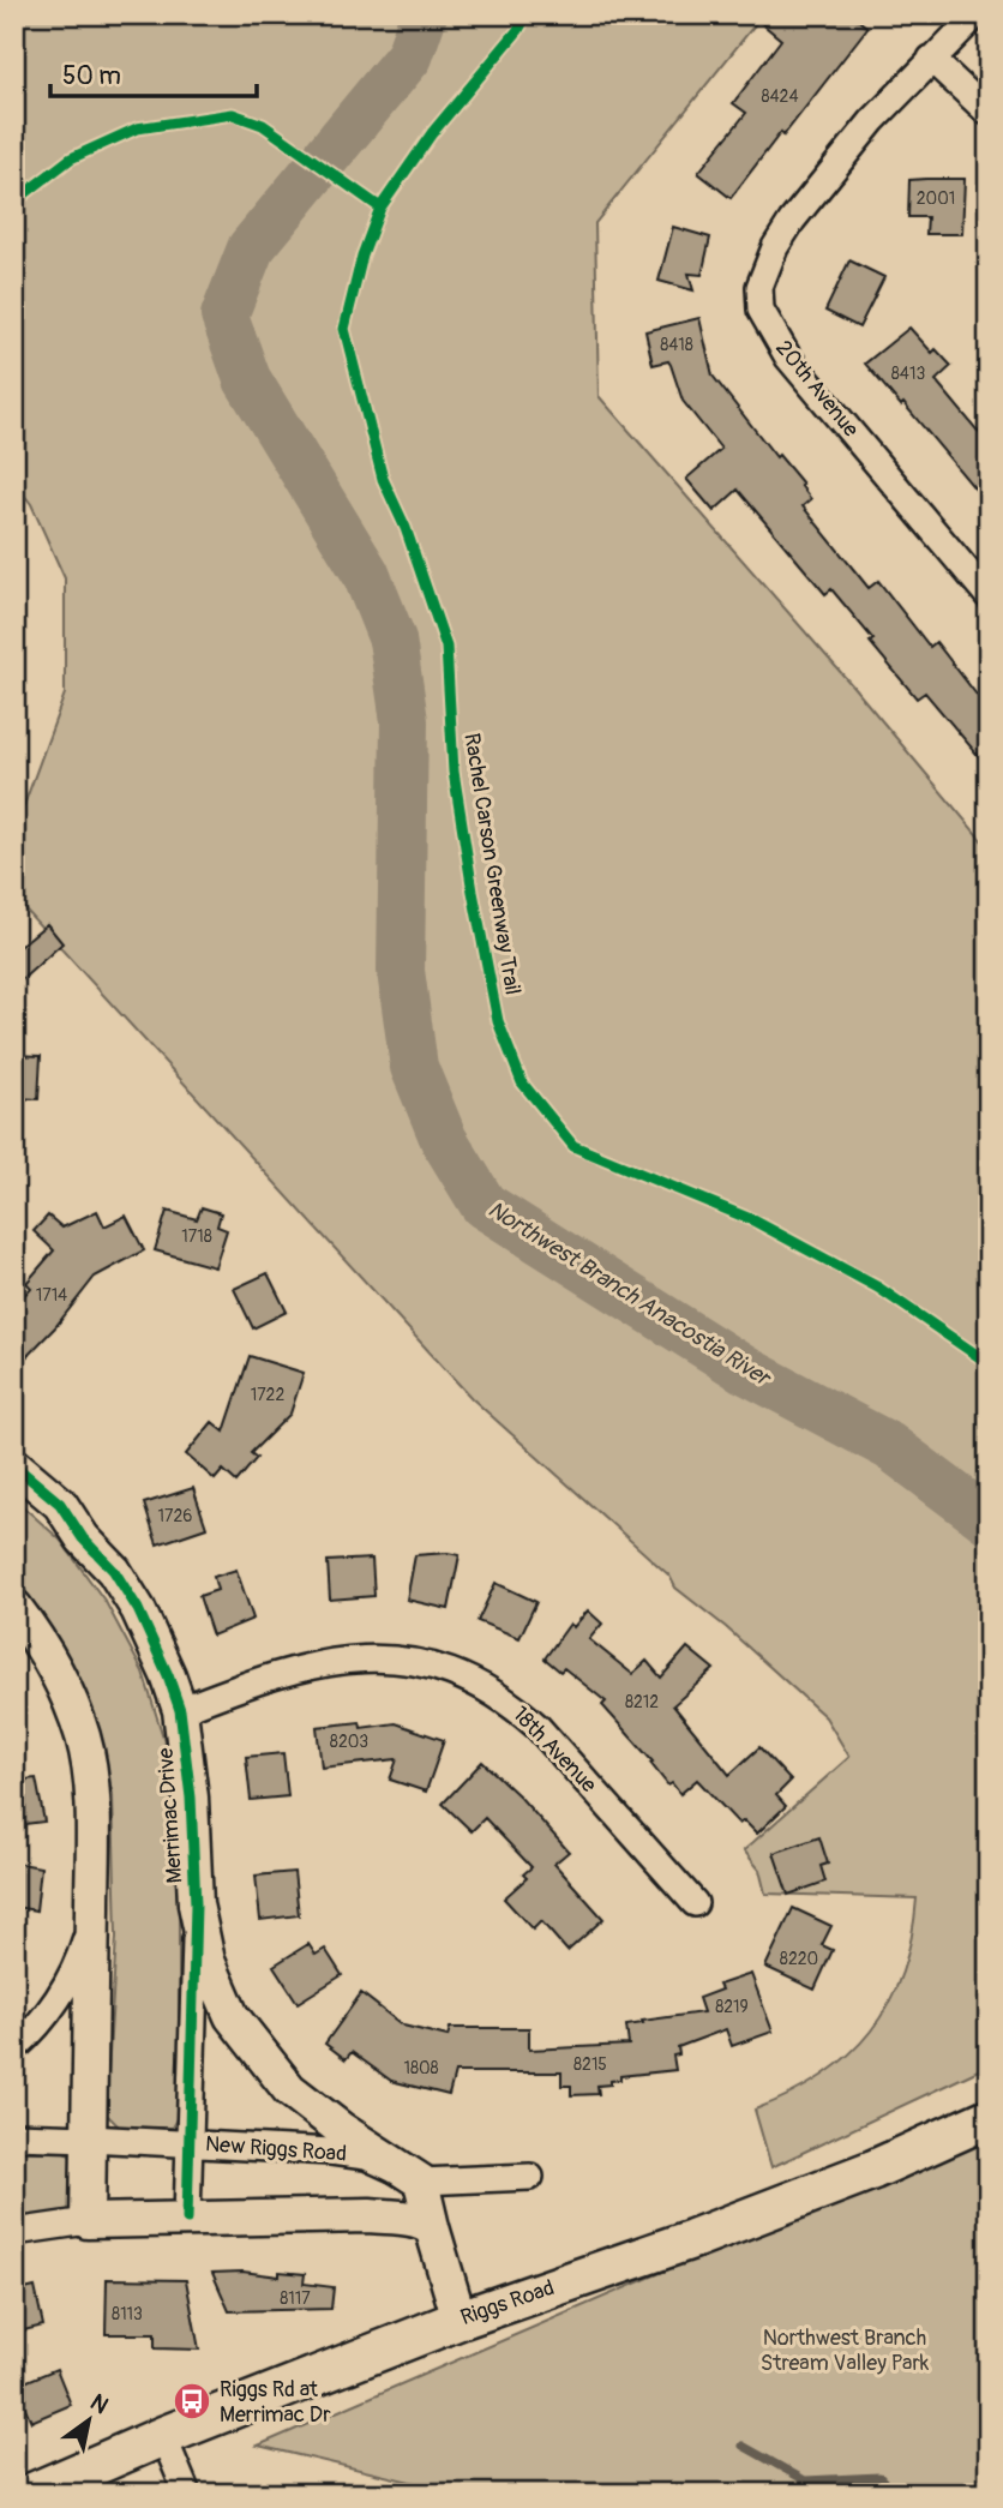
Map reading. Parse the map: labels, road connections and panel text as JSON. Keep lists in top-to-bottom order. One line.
{"streets":{"main road":["Riggs Road"],"street":["20th Avenue","18th Avenue","Merrimac Drive","New Riggs Road"],"cycle path":["Rachel Carson Greenway Trail"]},"crossings":[["18th Avenue","Merrimac Drive"],["Merrimac Drive","New Riggs Road"]],"water":["Northwest Branch Anacostia River"],"parks":["Northwest Branch Stream Valley Park"],"places":{"bus stop":["Riggs Rd at Merrimac Dr"]},"house_numbers":["8424","2001","8418","8413","1718","1714","1722","1726","8212","8203","8220","8219","8215","1808","8117","8113"],"scale_bar":"50 m","north":"top right"}
